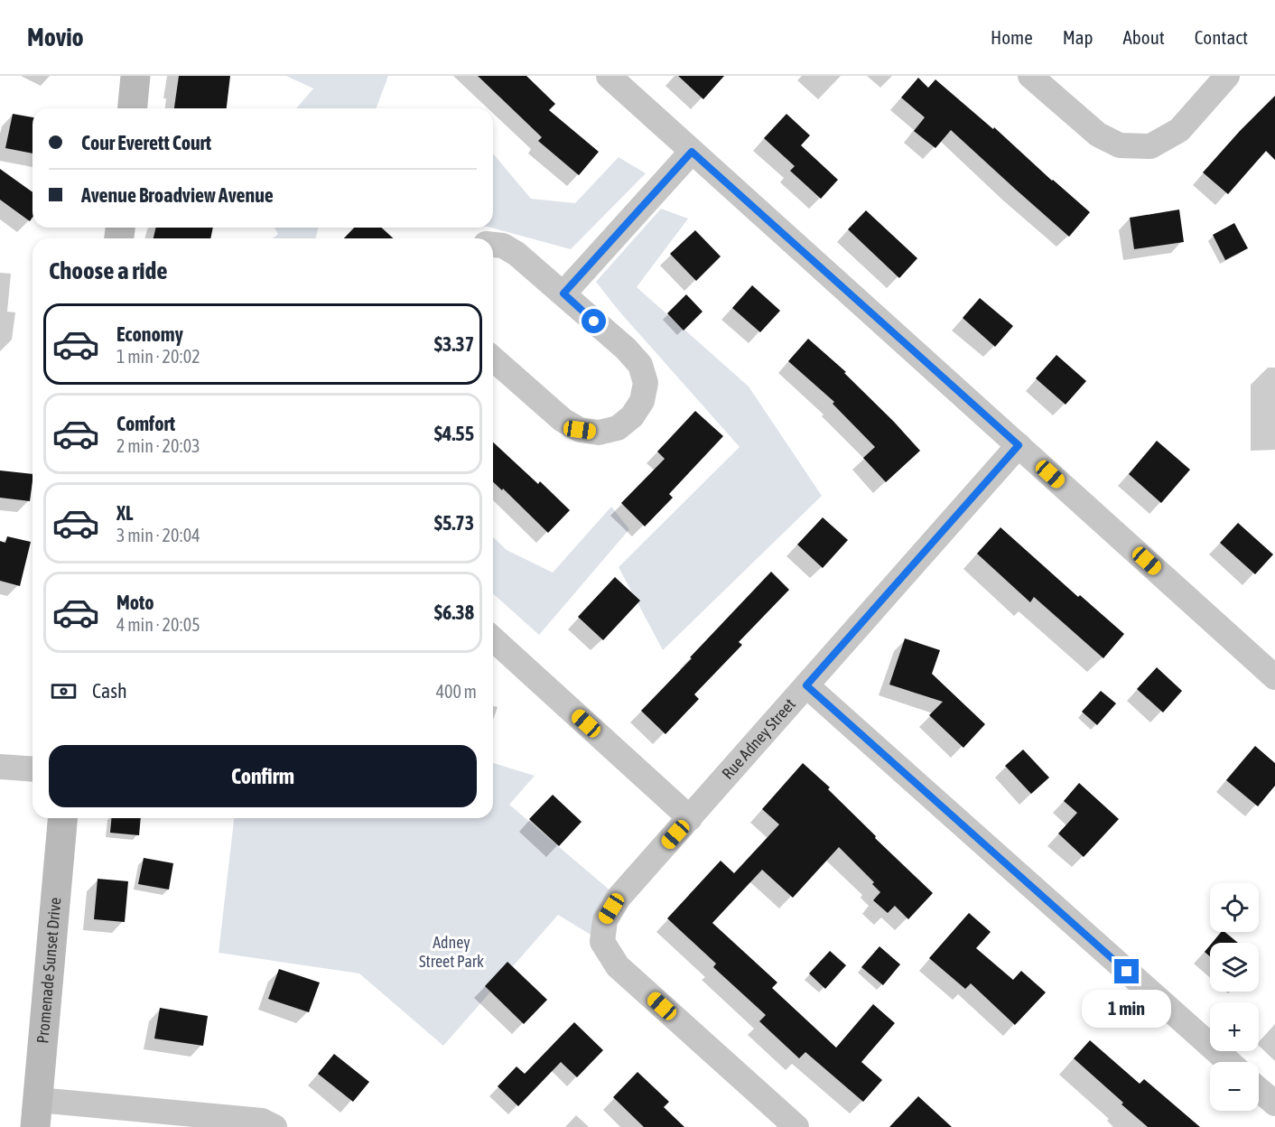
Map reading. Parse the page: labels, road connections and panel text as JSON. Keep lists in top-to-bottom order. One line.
{"streets":{"street":["Rue Adney Street","Promenade Sunset Drive"]},"parks":["Adney Street Park"],"page":{"header":"Movio","nav":["Home","Map","About","Contact"],"banner":["Cour Everett Court","Avenue Broadview Avenue"],"heading":"Choose a ride","list":[{"name":"Economy","note":"1 min · 20:02","value":"$3.37"},{"name":"Comfort","note":"2 min · 20:03","value":"$4.55"},{"name":"XL","note":"3 min · 20:04","value":"$5.73"},{"name":"Moto","note":"4 min · 20:05","value":"$6.38"}],"pay":["Cash","400 m"],"buttons":"Confirm","map_buttons":["+","−"],"bubble":"1 min"}}
